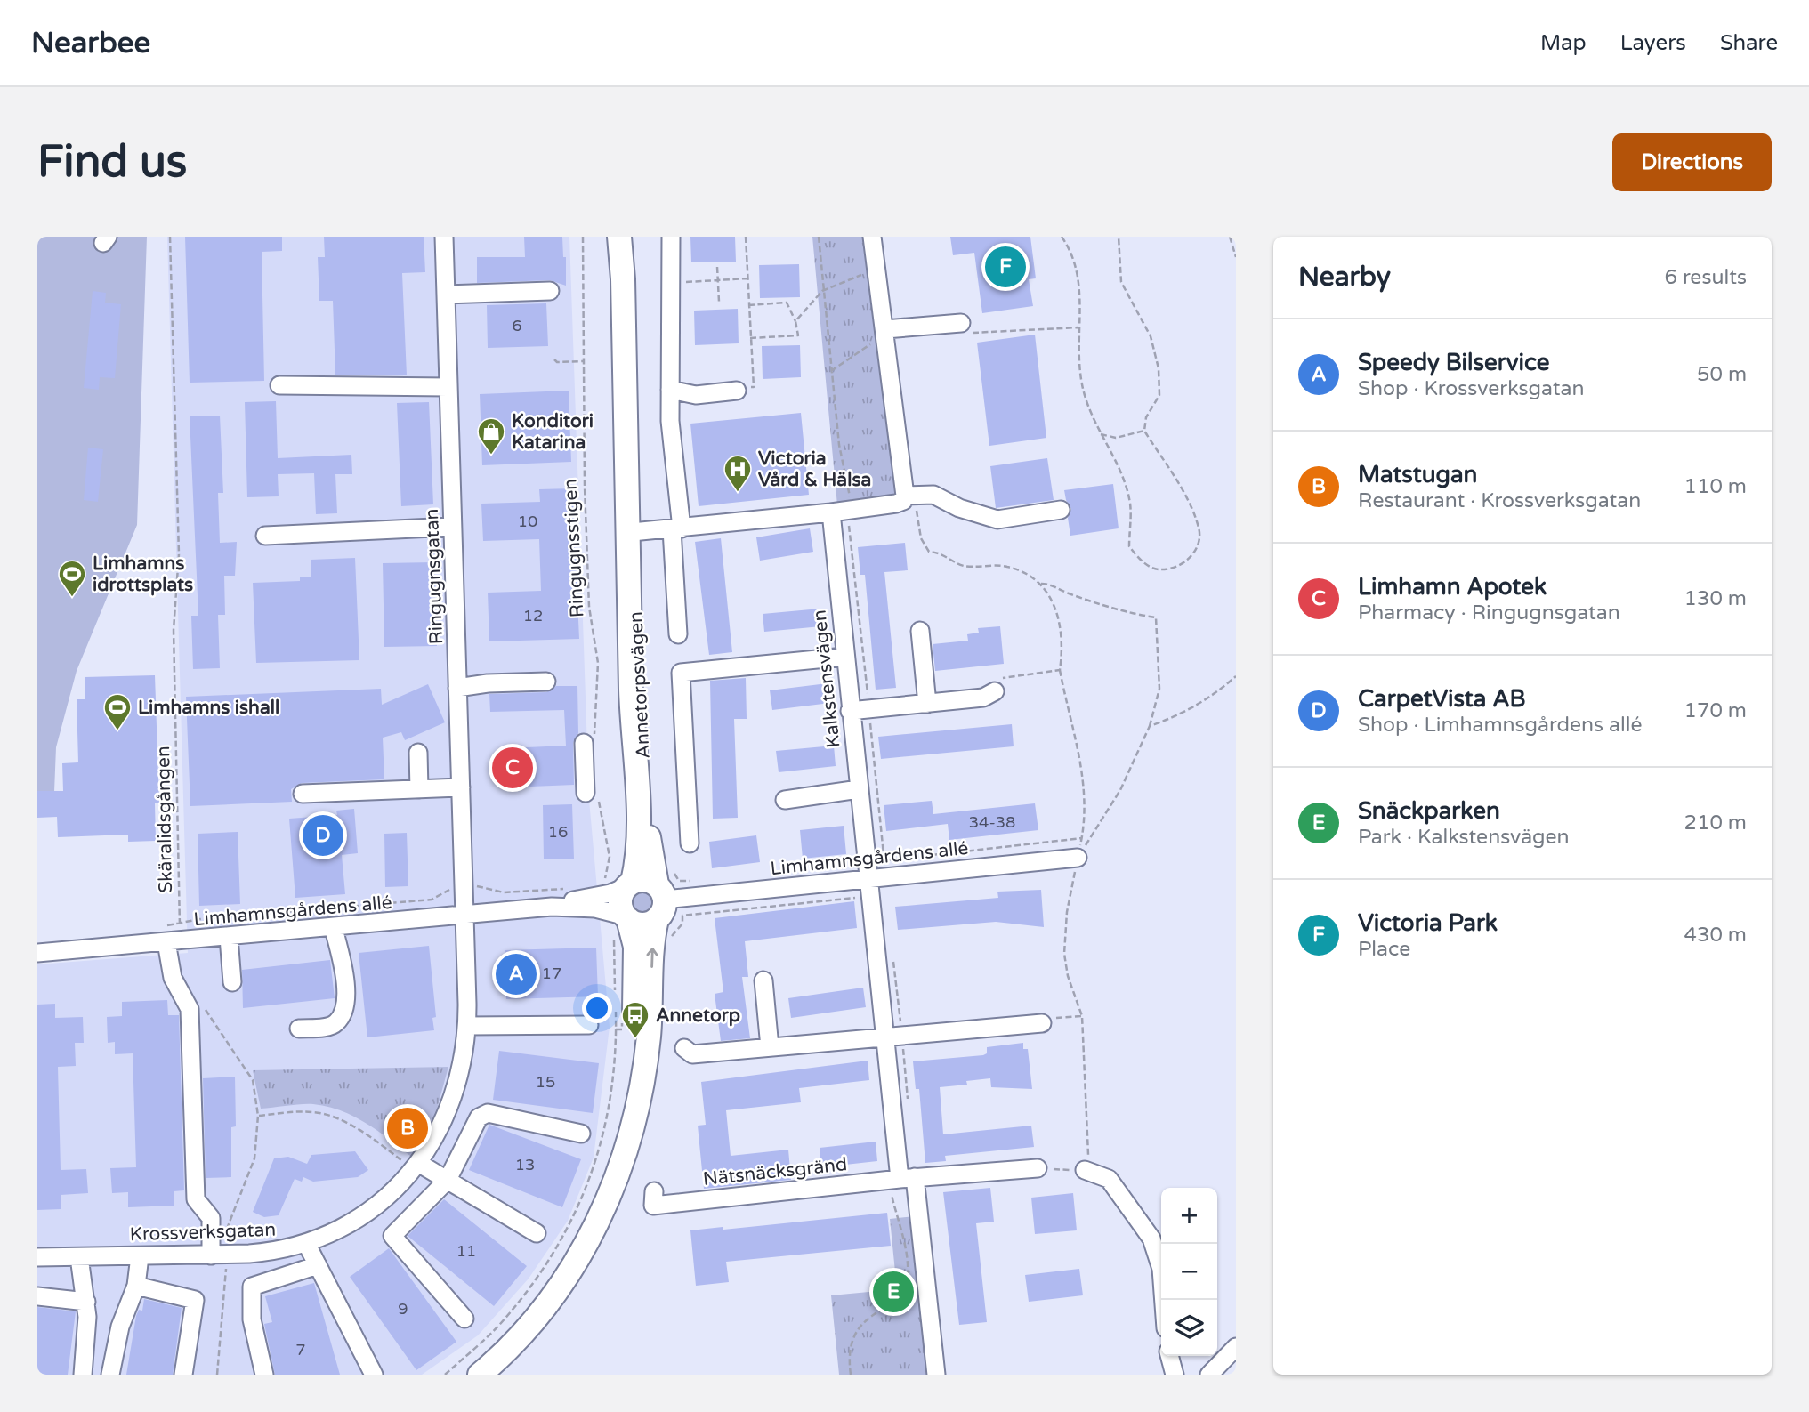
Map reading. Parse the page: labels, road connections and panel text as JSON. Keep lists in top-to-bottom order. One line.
{"streets":{"main road":["Annetorpsvägen"],"street":["Ringugnsgatan","Kalkstensvägen","Limhamnsgårdens allé","Nätsnäcksgränd","Krossverksgatan"],"path":["Ringugnsstigen","Skäralidsgången"]},"crossings":[["Ringugnsgatan","Limhamnsgårdens allé"],["Ringugnsgatan","Krossverksgatan"],["Kalkstensvägen","Limhamnsgårdens allé"],["Kalkstensvägen","Nätsnäcksgränd"],["Annetorpsvägen","Limhamnsgårdens allé"],["Skäralidsgången","Limhamnsgårdens allé"],["Limhamnsgårdens allé","Krossverksgatan"]],"places":{"shop":["Konditori Katarina"],"hospital":["Victoria Vård & Hälsa"],"sports":["Limhamns idrottsplats","Limhamns ishall"],"bus stop":["Annetorp"]},"house_numbers":["6","10","12","34-38","16","17","15","13","11","9","7"],"page":{"header":"Nearbee","nav":["Map","Layers","Share"],"buttons":"Directions","title":"Find us","heading":["Nearby","6 results"],"pins":["F","C","D","A","B","E"],"list":[{"mark":"A","name":"Speedy Bilservice","note":"Shop · Krossverksgatan","value":"50 m"},{"mark":"B","name":"Matstugan","note":"Restaurant · Krossverksgatan","value":"110 m"},{"mark":"C","name":"Limhamn Apotek","note":"Pharmacy · Ringugnsgatan","value":"130 m"},{"mark":"D","name":"CarpetVista AB","note":"Shop · Limhamnsgårdens allé","value":"170 m"},{"mark":"E","name":"Snäckparken","note":"Park · Kalkstensvägen","value":"210 m"},{"mark":"F","name":"Victoria Park","note":"Place","value":"430 m"}],"map_buttons":["+","−"]}}
